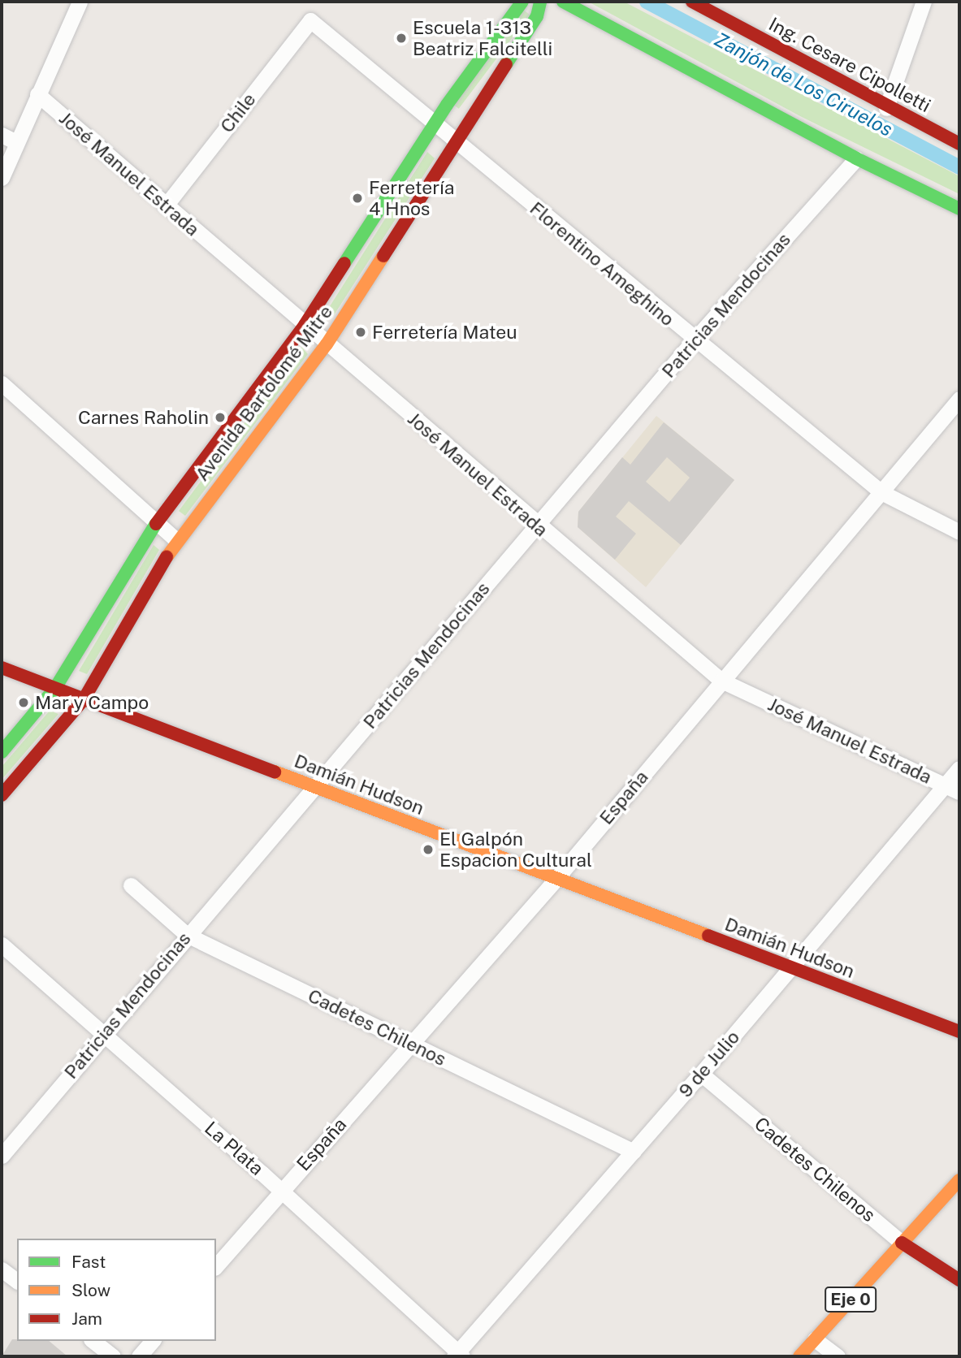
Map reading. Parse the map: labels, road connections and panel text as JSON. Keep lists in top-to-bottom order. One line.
{"streets":{"street":["Ing. Cesare Cipolletti","Chile","José Manuel Estrada","Florentino Ameghino","Patricias Mendocinas","Avenida Bartolomé Mitre","Damián Hudson","España","Cadetes Chilenos","9 de Julio","La Plata","Eje 0"]},"crossings":[["Chile","José Manuel Estrada"],["Chile","Florentino Ameghino"],["José Manuel Estrada","Patricias Mendocinas"],["José Manuel Estrada","Avenida Bartolomé Mitre"],["José Manuel Estrada","España"],["José Manuel Estrada","9 de Julio"],["Florentino Ameghino","Patricias Mendocinas"],["Florentino Ameghino","Avenida Bartolomé Mitre"],["Florentino Ameghino","España"],["Patricias Mendocinas","Damián Hudson"],["Patricias Mendocinas","Cadetes Chilenos"],["Patricias Mendocinas","La Plata"],["Avenida Bartolomé Mitre","Damián Hudson"],["Damián Hudson","España"],["Damián Hudson","9 de Julio"],["España","Cadetes Chilenos"],["España","La Plata"],["Cadetes Chilenos","9 de Julio"],["Cadetes Chilenos","Eje 0"],["9 de Julio","La Plata"]],"water":["Zanjón de Los Ciruelos"],"places":["Escuela 1-313 Beatriz Falcitelli","Ferretería 4 Hnos","Ferretería Mateu","Carnes Raholin","Mar y Campo","El Galpón Espacion Cultural"],"legend":["Fast","Slow","Jam"]}
